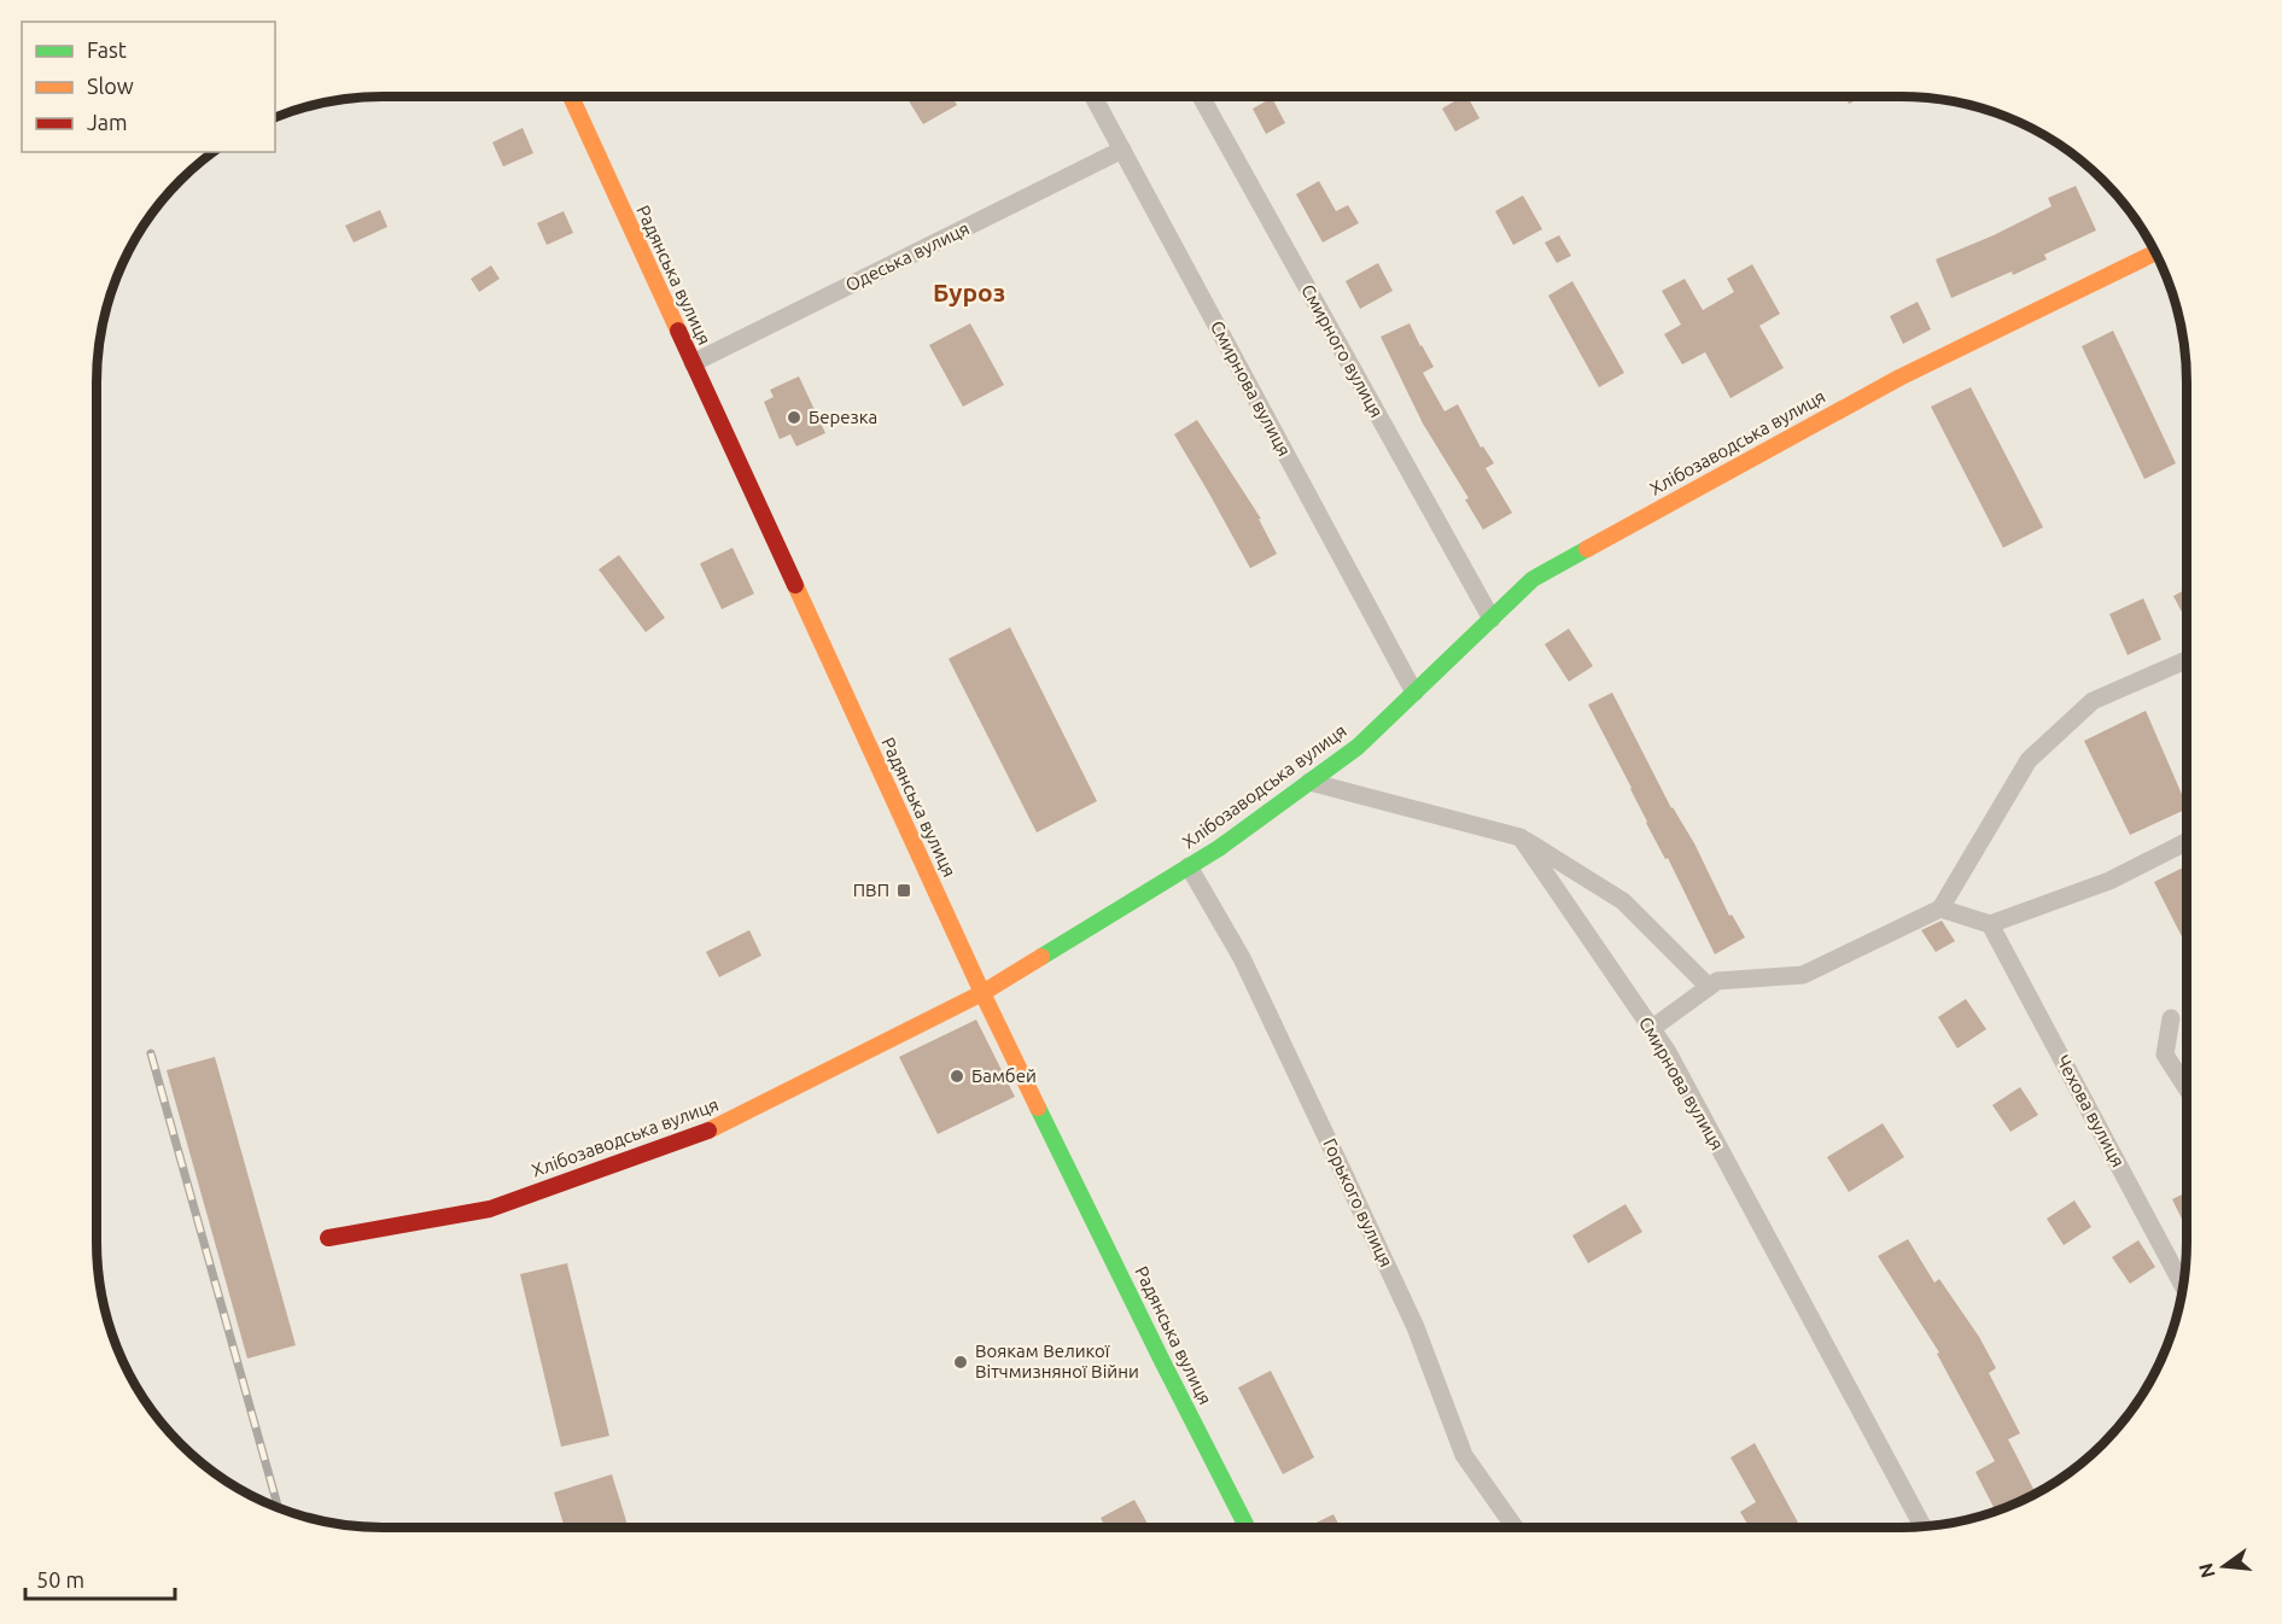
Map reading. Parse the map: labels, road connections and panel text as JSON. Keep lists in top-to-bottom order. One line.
{"streets":{"street":["Одеська вулиця","Радянська вулиця","Смирного вулиця","Смирнова вулиця","Хлібозаводська вулиця","Чехова вулиця","Горького вулиця"]},"crossings":[["Одеська вулиця","Радянська вулиця"],["Одеська вулиця","Смирнова вулиця"],["Радянська вулиця","Хлібозаводська вулиця"],["Смирного вулиця","Хлібозаводська вулиця"],["Смирнова вулиця","Хлібозаводська вулиця"],["Хлібозаводська вулиця","Горького вулиця"]],"districts":["Буроз"],"places":{"other":["Березка","Бамбей","Воякам Великої Вітчмизняної Війни"],"transit":["ПВП"]},"legend":["Fast","Slow","Jam"],"scale_bar":"50 m","north":"left"}
